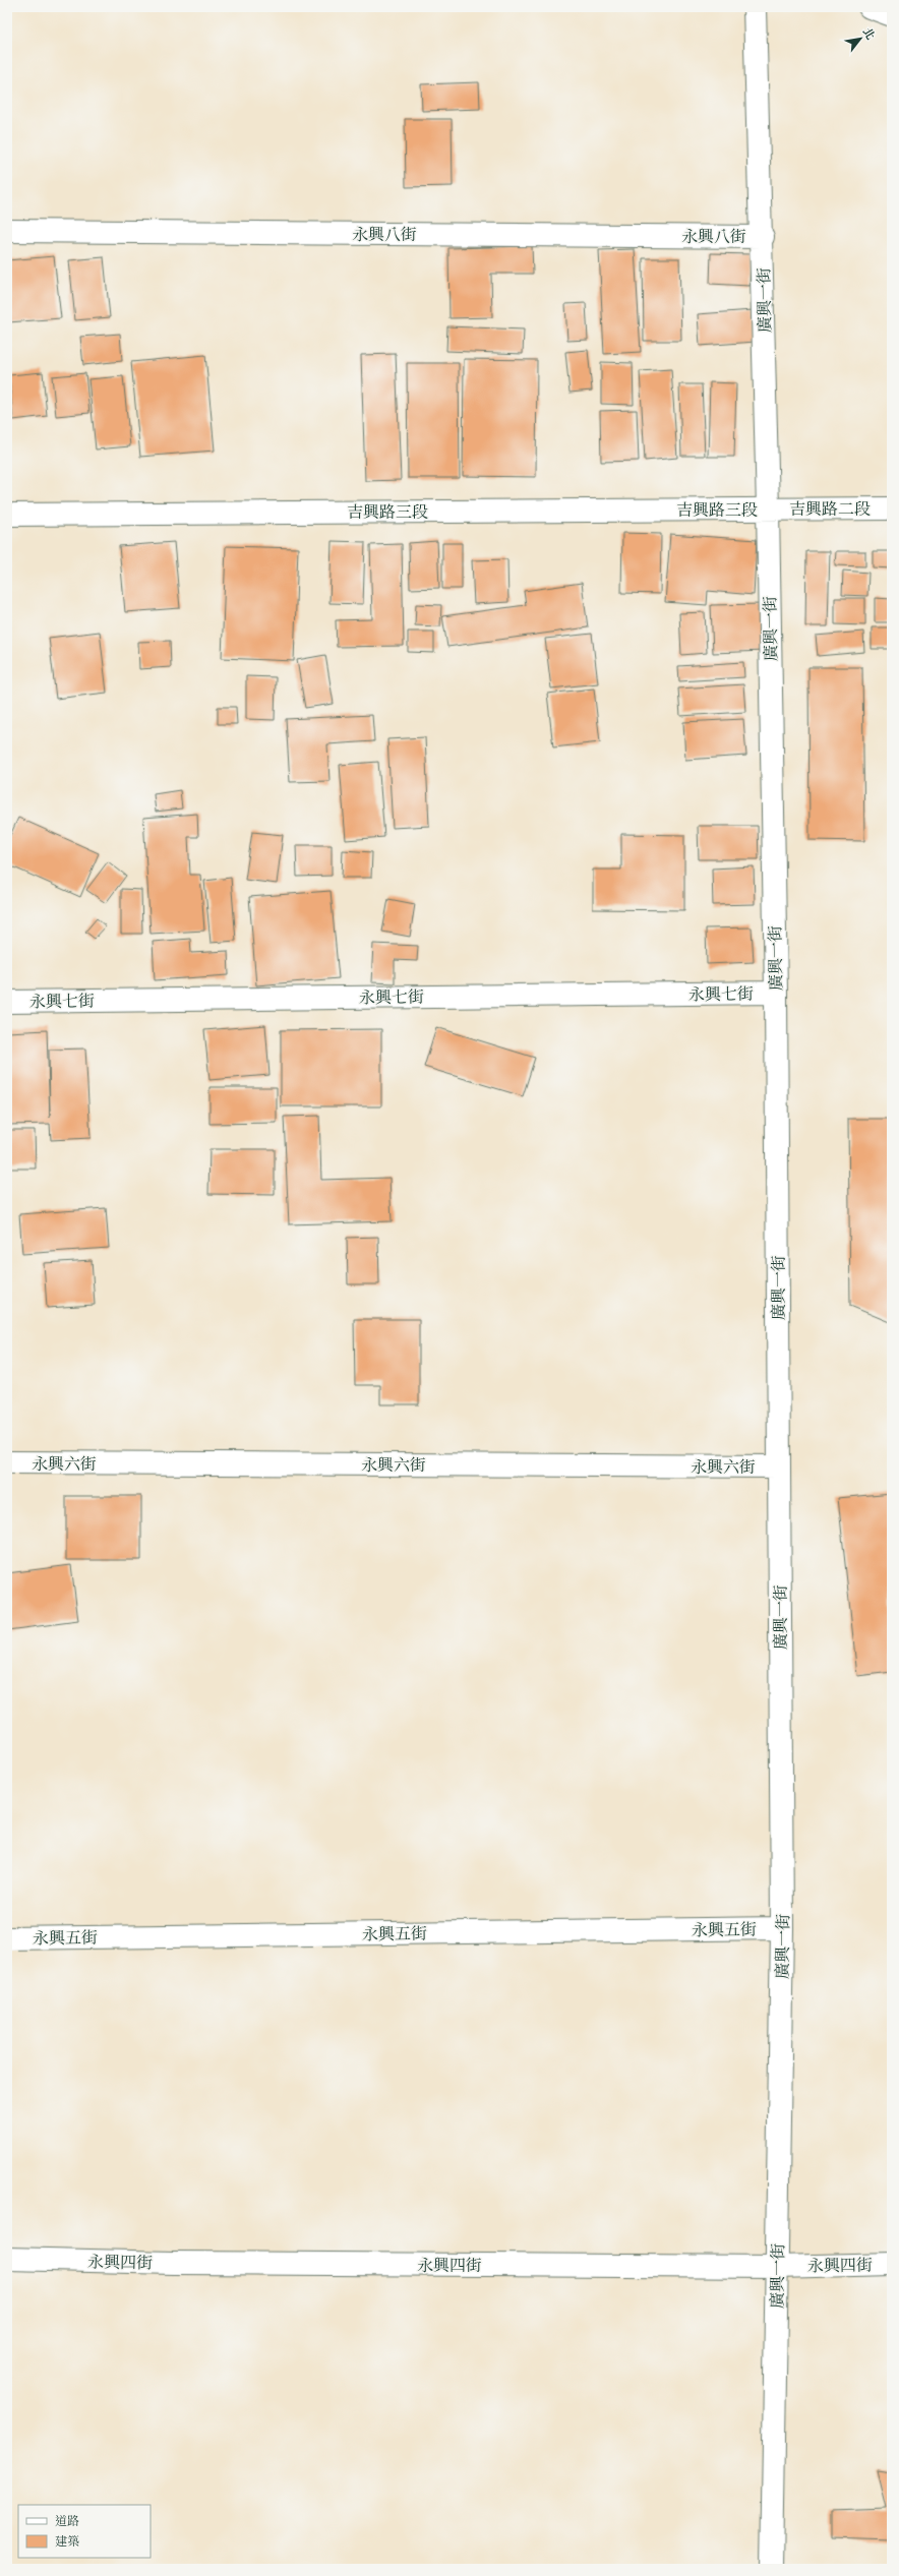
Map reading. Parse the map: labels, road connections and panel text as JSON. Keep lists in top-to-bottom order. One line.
{"streets":{"street":["永興八街","廣興一街","吉興路二段","吉興路三段","永興七街","永興六街","永興五街","永興四街"]},"crossings":[["永興八街","廣興一街"],["廣興一街","吉興路二段"],["廣興一街","吉興路三段"],["廣興一街","永興七街"],["廣興一街","永興六街"],["廣興一街","永興五街"],["廣興一街","永興四街"],["吉興路二段","吉興路三段"]],"legend":["道路","建築"],"north":"top right"}
